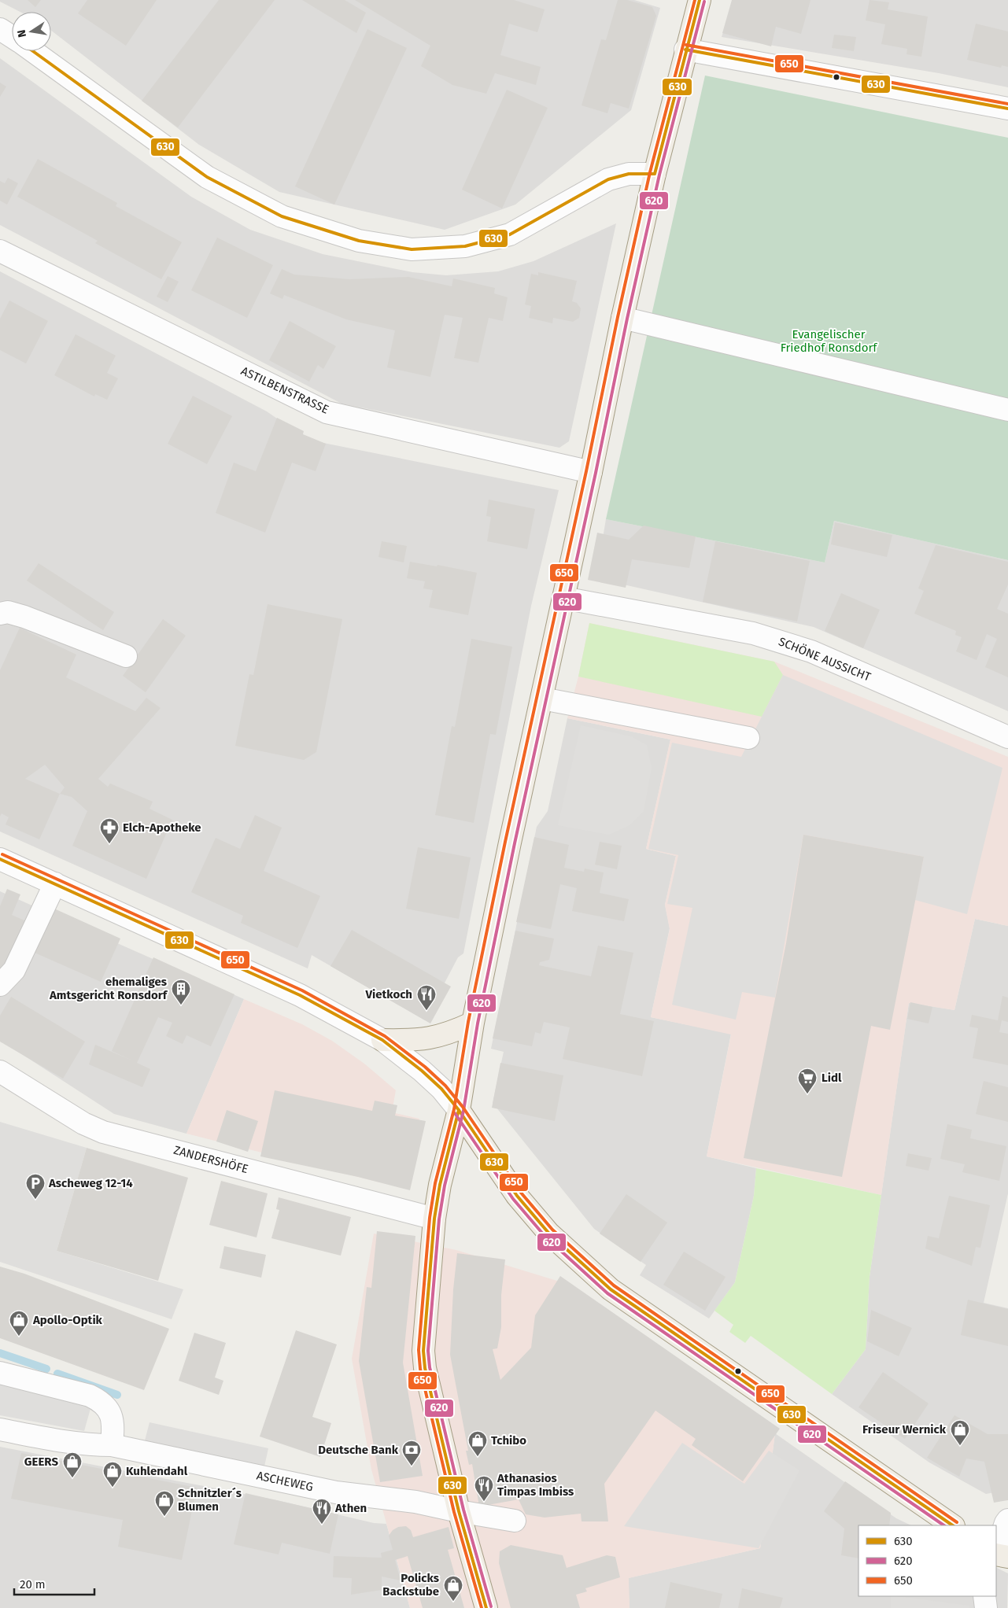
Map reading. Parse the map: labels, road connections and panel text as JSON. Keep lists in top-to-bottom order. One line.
{"streets":{"street":["ASTILBENSTRASSE","SCHÖNE AUSSICHT","ZANDERSHÖFE","ASCHEWEG"]},"parks":["Evangelischer Friedhof Ronsdorf"],"places":{"pharmacy":["Elch-Apotheke"],"building":["ehemaliges Amtsgericht Ronsdorf"],"restaurant":["Vietkoch","Athanasios Timpas Imbiss","Athen"],"supermarket":["Lidl"],"parking":["Ascheweg 12-14"],"shop":["Apollo-Optik","Friseur Wernick","Tchibo","GEERS","Kuhlendahl","Schnitzler´s Blumen","Policks Backstube"],"bank":["Deutsche Bank"]},"lines":["transit line 630","transit line 650","transit line 620"],"legend":["630","620","650"],"scale_bar":"20 m","north":"left"}
